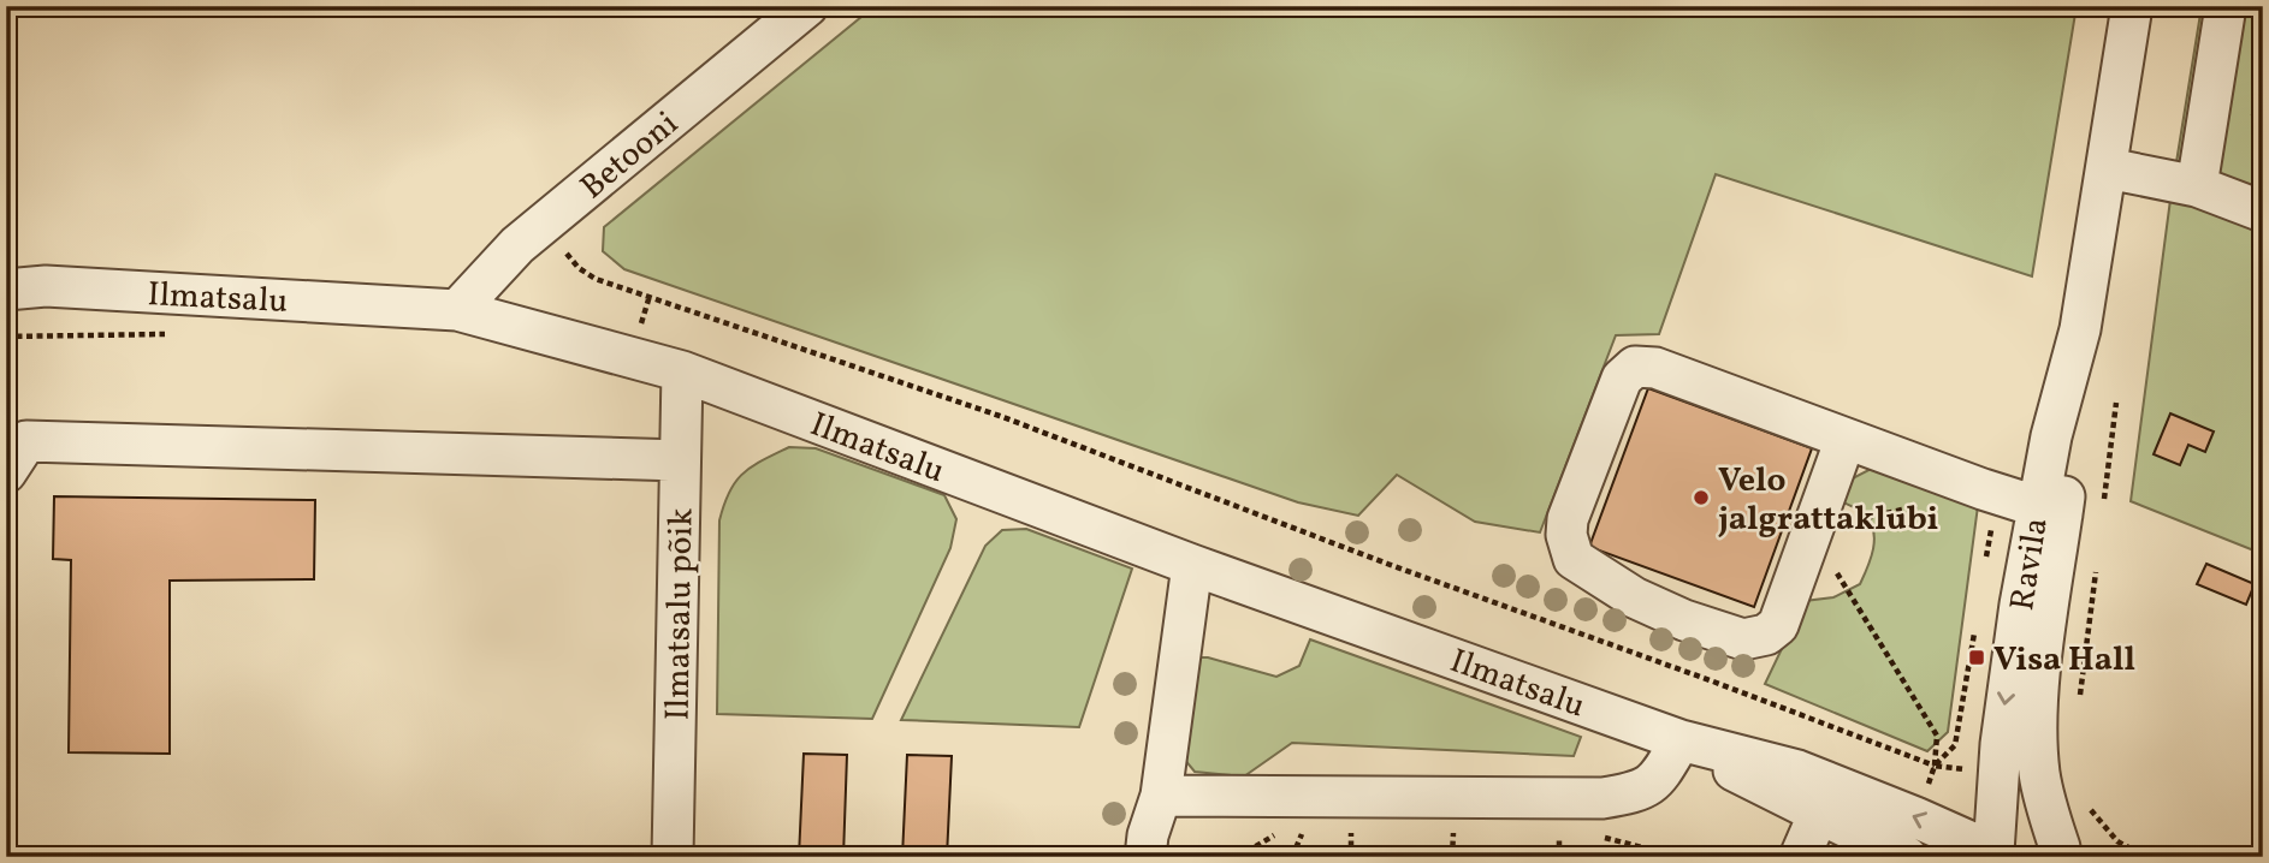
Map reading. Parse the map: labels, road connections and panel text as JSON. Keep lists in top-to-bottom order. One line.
{"streets":{"street":["Betooni","Ilmatsalu","Ravila","Ilmatsalu põik"]},"crossings":[["Betooni","Ilmatsalu"],["Ilmatsalu","Ravila"],["Ilmatsalu","Ilmatsalu põik"]],"places":{"other":["Velo jalgrattaklubi"],"transit":["Visa Hall"]}}
